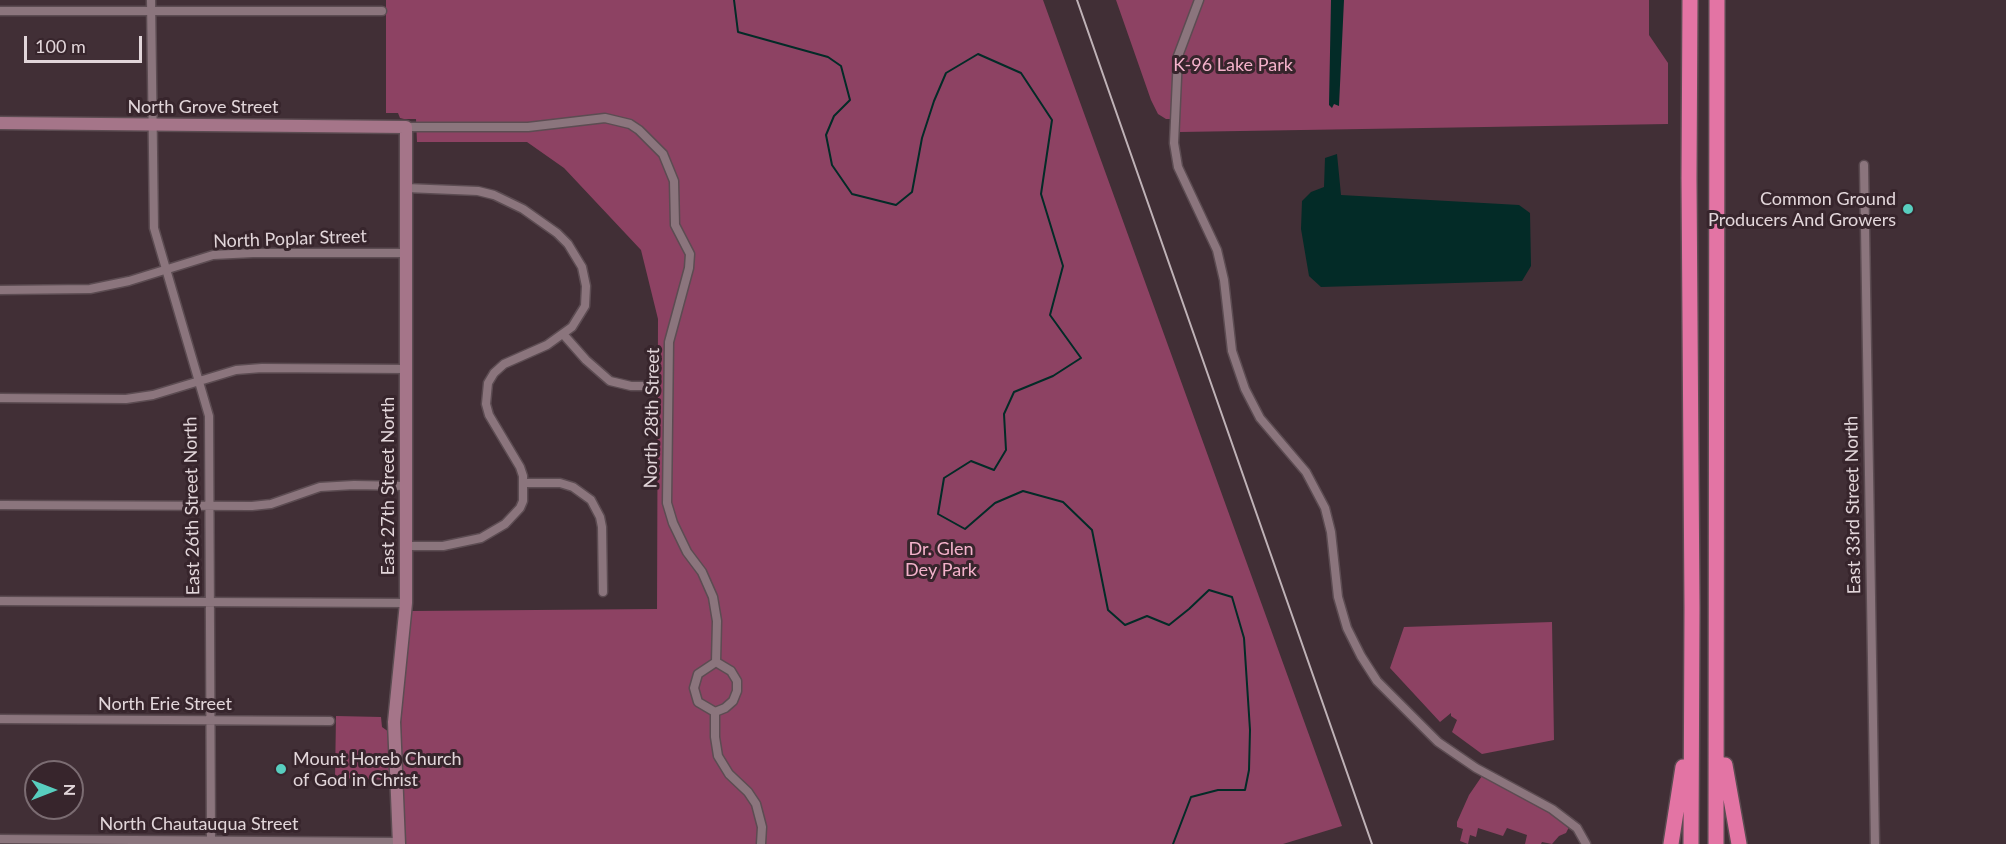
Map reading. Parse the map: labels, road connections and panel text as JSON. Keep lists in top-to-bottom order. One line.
{"streets":{"street":["North Grove Street","North Poplar Street","North 28th Street","East 27th Street North","East 33rd Street North","East 26th Street North","North Erie Street","North Chautauqua Street"]},"crossings":[["North Grove Street","North 28th Street"],["North Grove Street","East 27th Street North"],["North Grove Street","East 26th Street North"],["North Poplar Street","East 27th Street North"],["North Poplar Street","East 26th Street North"],["North 28th Street","East 27th Street North"],["East 27th Street North","North Chautauqua Street"],["East 26th Street North","North Erie Street"],["East 26th Street North","North Chautauqua Street"]],"parks":["K-96 Lake Park","Dr. Glen Dey Park"],"places":["Common Ground Producers And Growers","Mount Horeb Church of God in Christ"],"scale_bar":"100 m","north":"right"}
